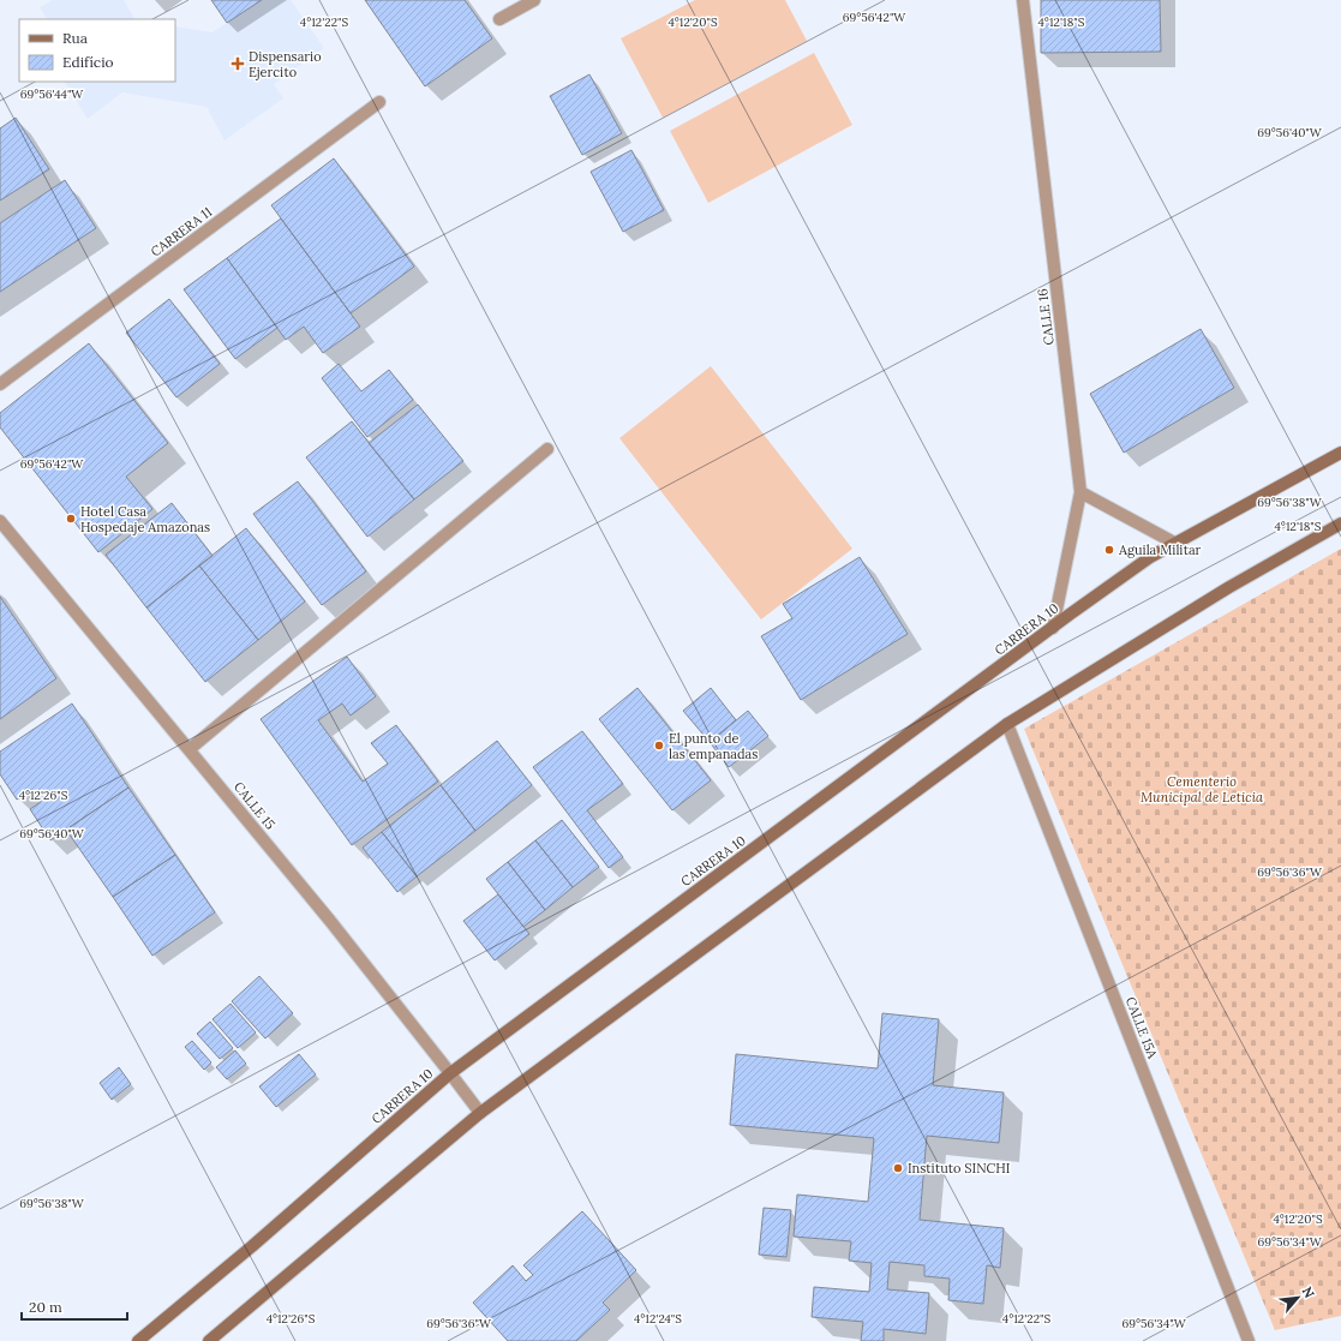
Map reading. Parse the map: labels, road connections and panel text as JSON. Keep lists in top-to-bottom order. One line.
{"streets":{"main road":["CARRERA 10"],"street":["CARRERA 11","CALLE 16","CALLE 15","CALLE 15A"]},"crossings":[["CALLE 16","CARRERA 10"],["CARRERA 10","CALLE 15"]],"parks":["Cementerio Municipal de Leticia"],"places":{"health":["Dispensario Ejercito"],"other":["Hotel Casa Hospedaje Amazonas","Aguila Militar","El punto de las empanadas","Instituto SINCHI"]},"legend":["Rua","Edifício"],"scale_bar":"20 m","north":"top right","coordinates":["69°56'42\"W","4°12'22\"S","4°12'20\"S","4°12'18\"S","69°56'44\"W","69°56'40\"W","69°56'38\"W","4°12'26\"S","69°56'36\"W","69°56'34\"W","4°12'24\"S"]}
